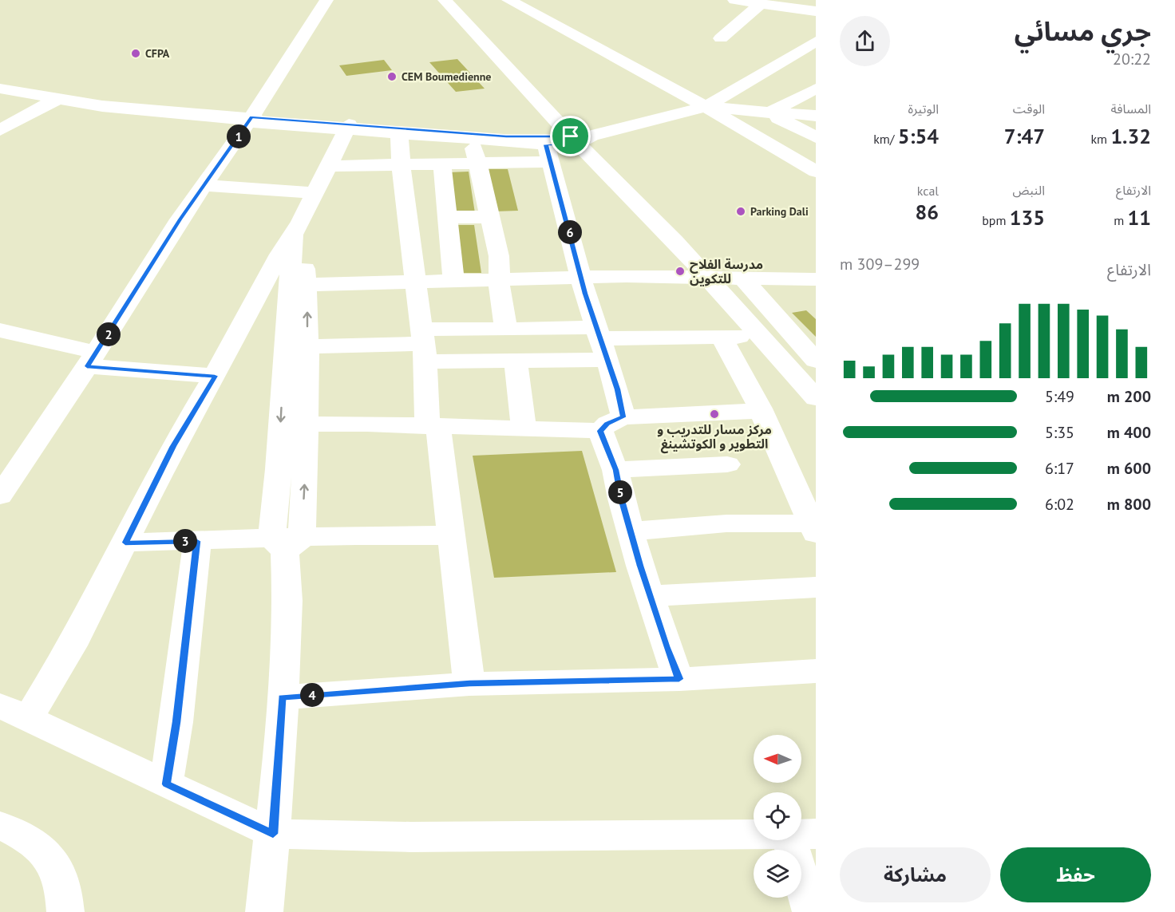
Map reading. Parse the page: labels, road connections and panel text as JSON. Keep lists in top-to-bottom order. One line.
{"places":["CFPA","CEM Boumedienne","Parking Dali","مدرسة الفلاح للتكوين","مركز مسار للتدريب و التطوير و الكوتشينغ"],"north":"left","page":{"heading":["جري مسائي","20:22"],"stats":[["المسافة","1.32 km"],["الوقت","7:47"],["الوتيرة","5:54 /km"],["الارتفاع","11 m"],["النبض","135 bpm"],["kcal","86"]],"pins":["1","6","2","5","3","4"],"chart":["الارتفاع","299–309 m"],"list":[{"name":"200 m","note":"5:49"},{"name":"400 m","note":"5:35"},{"name":"600 m","note":"6:17"},{"name":"800 m","note":"6:02"}],"buttons":["حفظ","مشاركة"]}}
